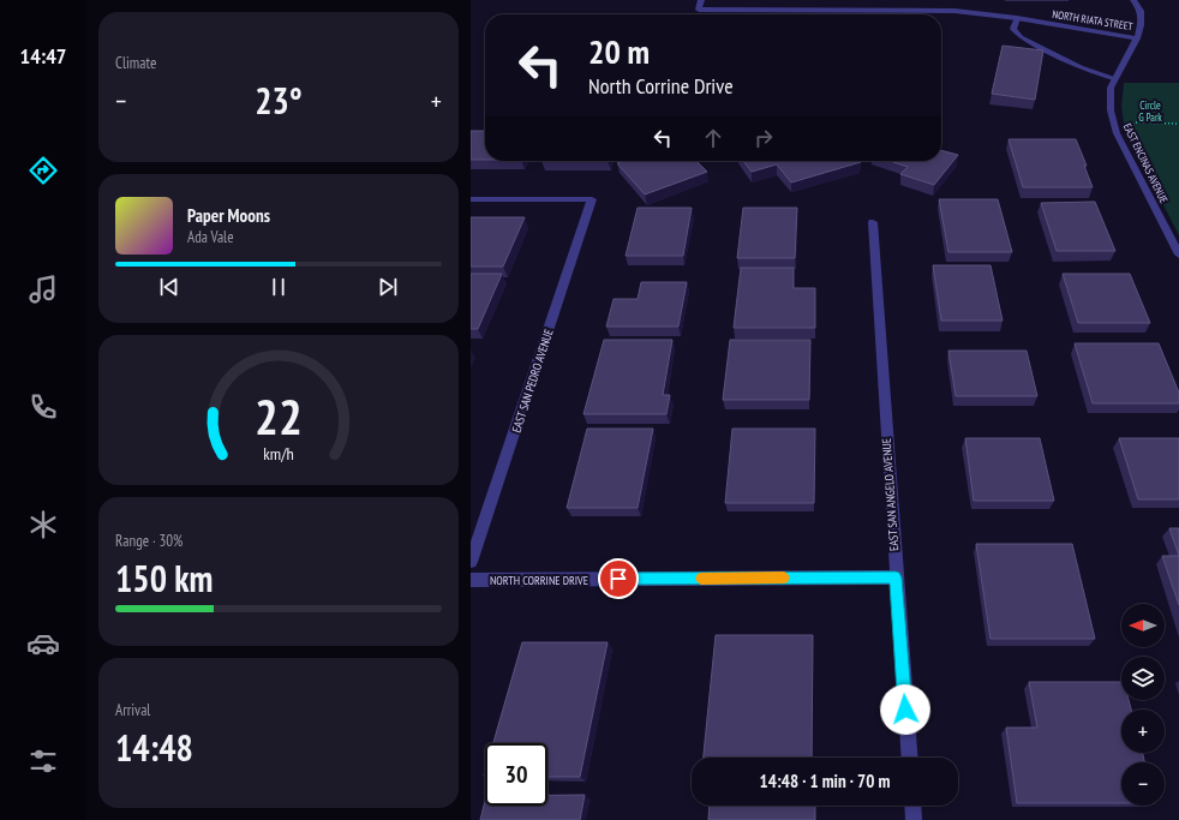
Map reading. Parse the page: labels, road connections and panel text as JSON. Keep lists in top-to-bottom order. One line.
{"streets":{"street":["NORTH RIATA STREET","EAST ENCINAS AVENUE","EAST SAN PEDRO AVENUE","EAST SAN ANGELO AVENUE","NORTH CORRINE DRIVE"]},"crossings":[["NORTH RIATA STREET","EAST ENCINAS AVENUE"],["EAST SAN ANGELO AVENUE","NORTH CORRINE DRIVE"]],"parks":["Circle G Park"],"north":"left","page":{"tabs":"14:47","tile":["Climate",["Range · 30%","150 km"],["Arrival","14:48"]],"turn":["20 m","North Corrine Drive"],"heat":["−","23°","+"],"song":["Paper Moons","Ada Vale"],"map_buttons":["+","−"],"limit":"30","trip":"14:48 · 1 min · 70 m","gauge":["22","km/h"]}}
